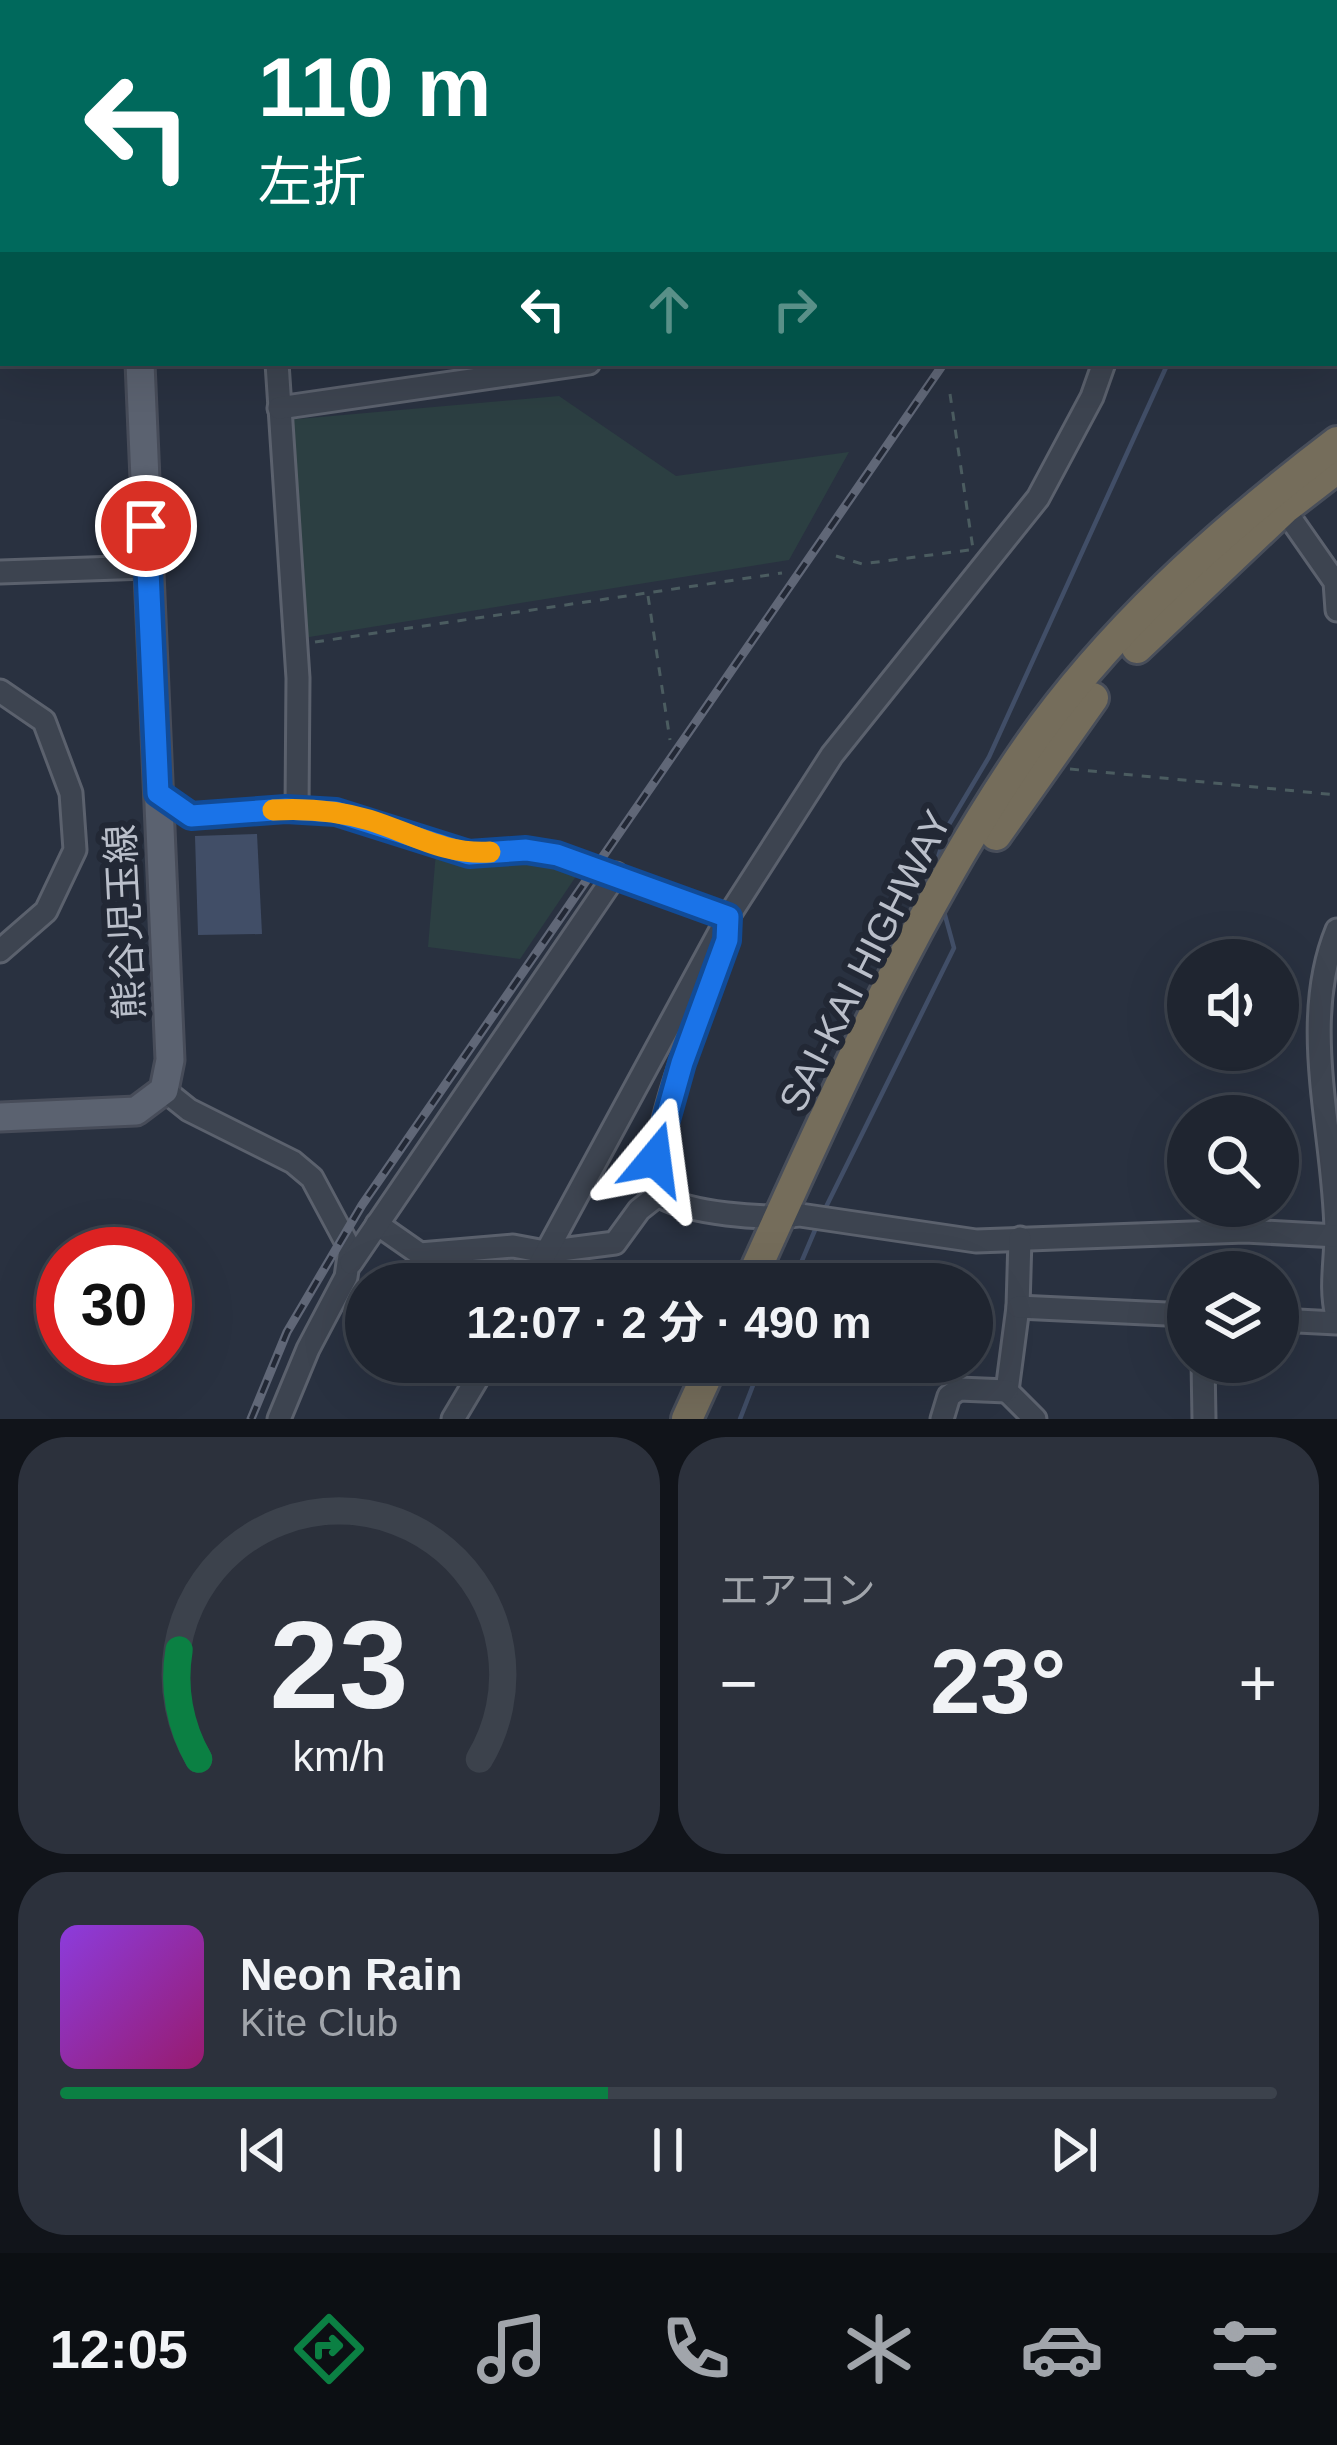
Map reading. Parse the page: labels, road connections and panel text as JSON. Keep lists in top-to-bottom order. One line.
{"streets":{"highway":["SAI-KAI HIGHWAY"],"main road":["熊谷児玉線"]},"page":{"turn":["110 m","左折"],"limit":"30","trip":"12:07 · 2 分 · 490 m","tile":"エアコン","heat":["−","23°","+"],"song":["Neon Rain","Kite Club"],"tabs":"12:05","gauge":["23","km/h"]}}
